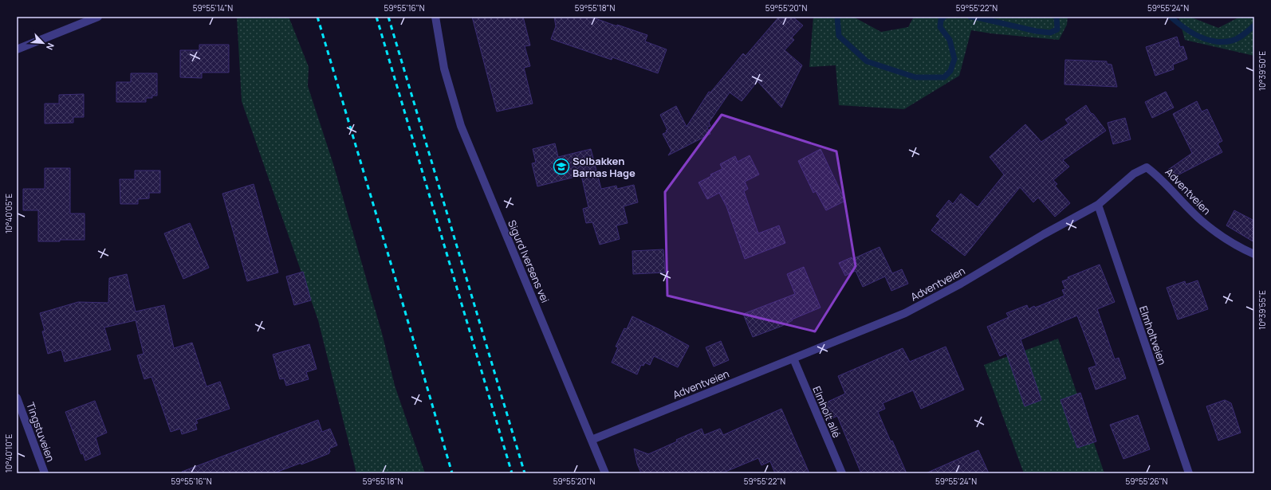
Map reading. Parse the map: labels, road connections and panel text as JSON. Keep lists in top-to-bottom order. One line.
{"streets":{"street":["Adventveien","Sigurd Iversens vei","Elmholtveien","Elmholt allé","Tingstuveien"]},"crossings":[["Adventveien","Sigurd Iversens vei"],["Adventveien","Elmholtveien"],["Adventveien","Elmholt allé"]],"places":{"school or university":["Solbakken Barnas Hage"]},"north":"bottom right","coordinates":["59°55'14\"N","59°55'16\"N","59°55'18\"N","59°55'20\"N","59°55'22\"N","59°55'24\"N","10°39'50\"E","10°40'05\"E","10°39'55\"E","10°40'10\"E","59°55'26\"N"]}
